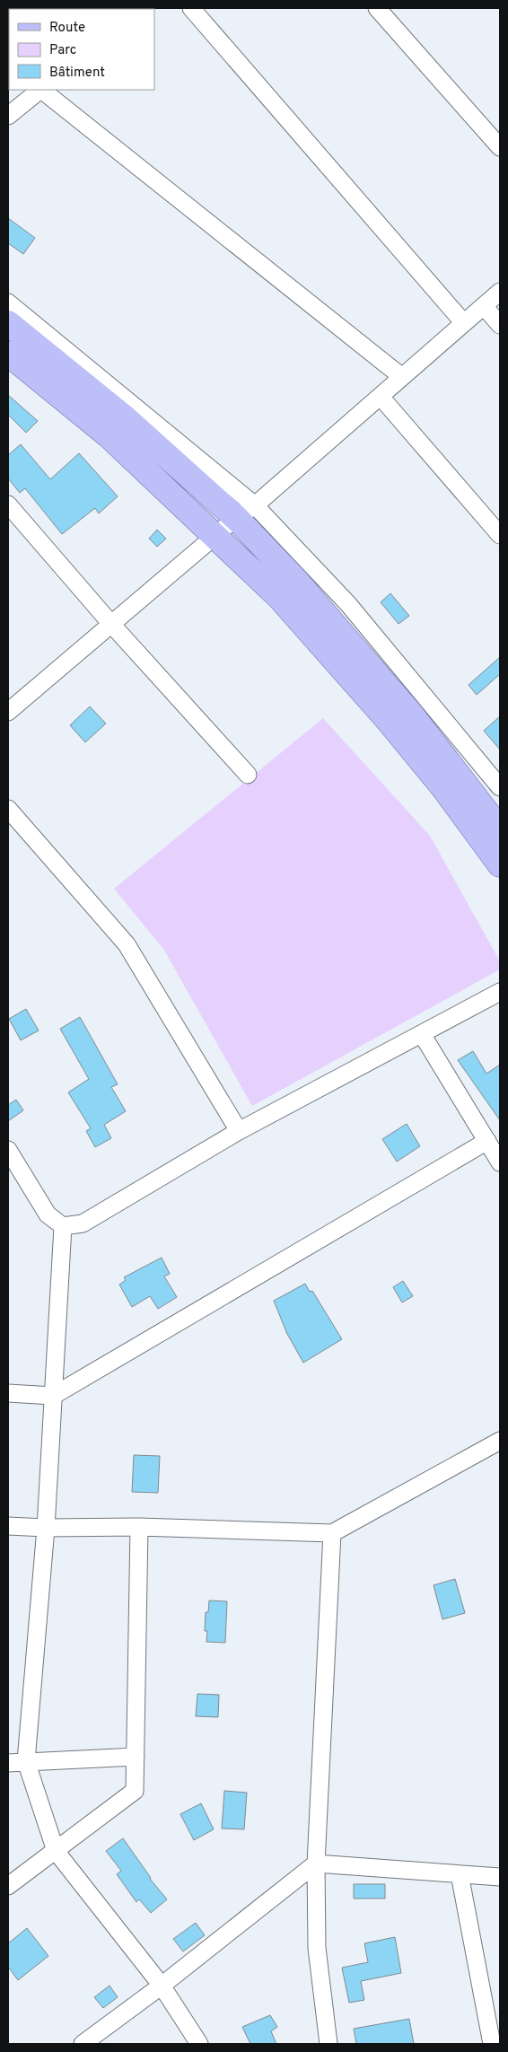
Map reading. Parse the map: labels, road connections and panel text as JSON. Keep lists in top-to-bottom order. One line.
{"legend":["Route","Parc","Bâtiment"]}
